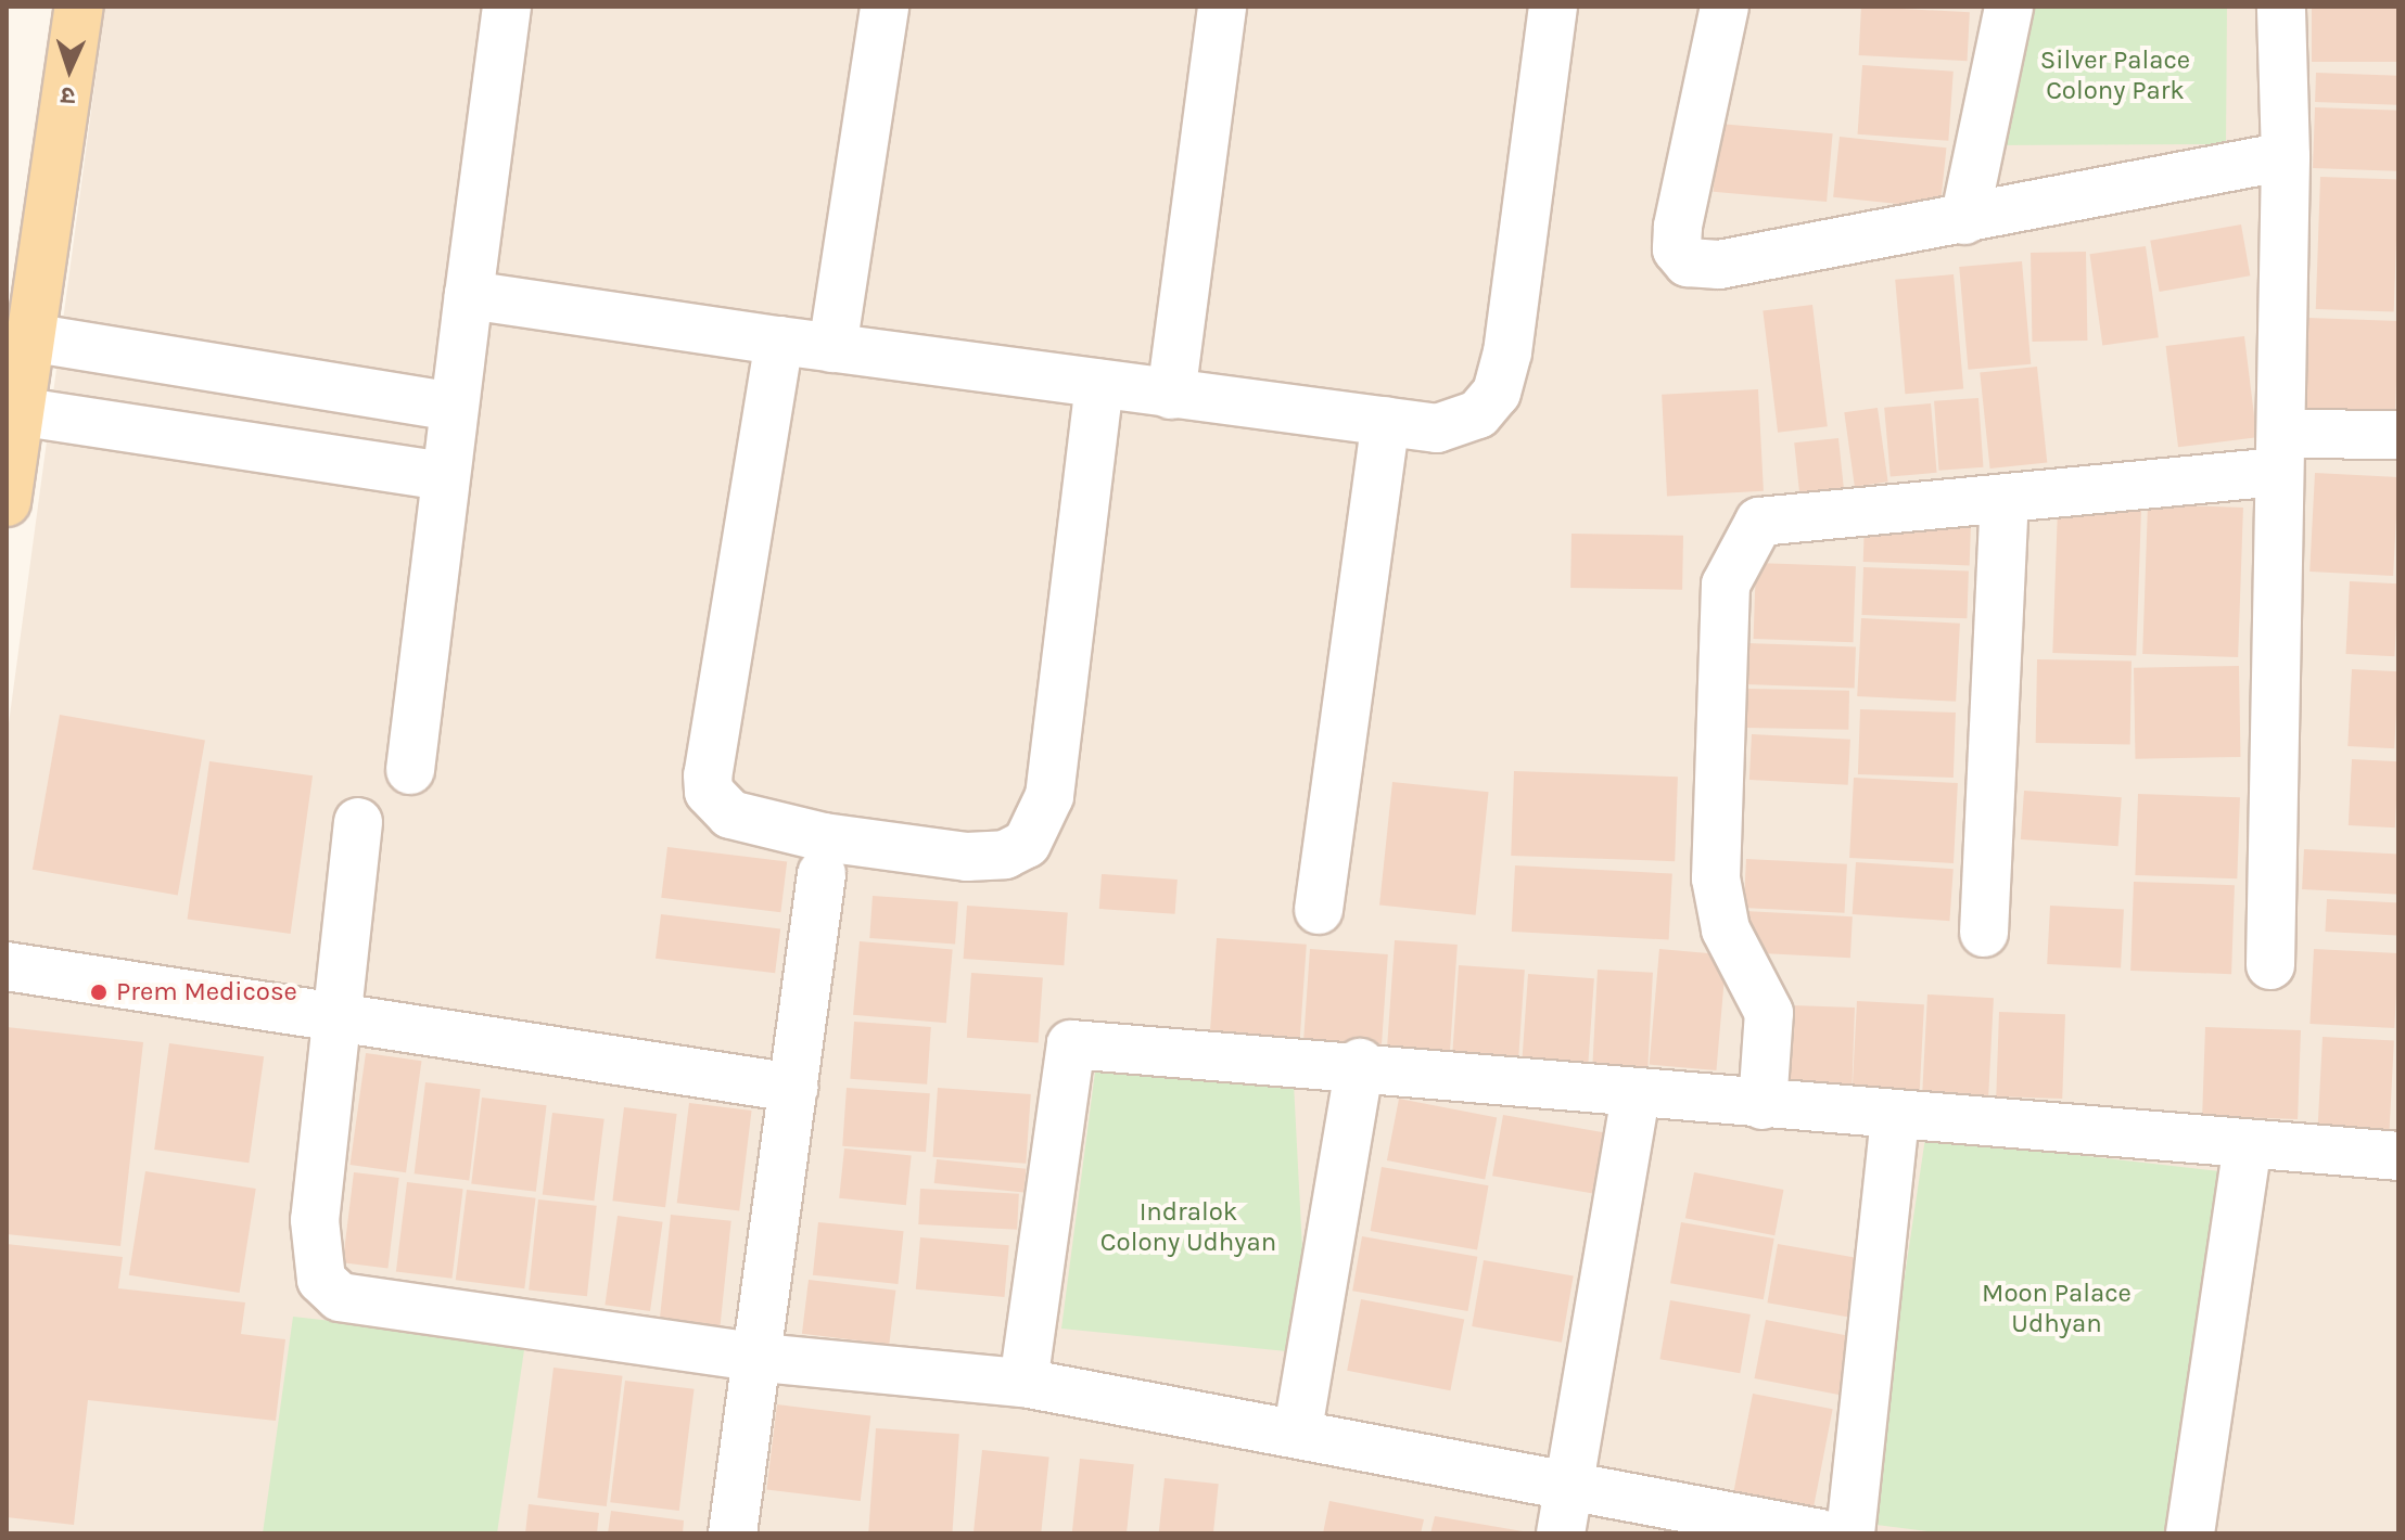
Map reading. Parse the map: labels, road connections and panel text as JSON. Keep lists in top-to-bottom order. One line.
{"parks":["Silver Palace Colony Park","Indralok Colony Udhyan","Moon Palace Udhyan"],"places":["Prem Medicose"],"north":"bottom"}
